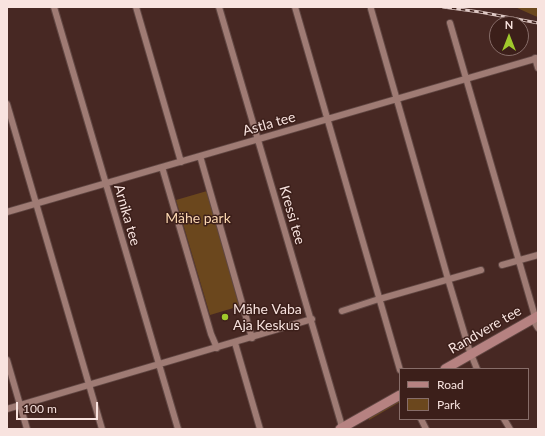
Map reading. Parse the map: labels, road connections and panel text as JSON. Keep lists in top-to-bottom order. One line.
{"streets":{"main road":["Randvere tee"],"street":["Astla tee","Arnika tee","Kressi tee"]},"crossings":[["Astla tee","Arnika tee"],["Astla tee","Kressi tee"]],"parks":["Mähe park"],"places":["Mähe Vaba Aja Keskus"],"legend":["Road","Park"],"scale_bar":"100 m","north":"top"}
